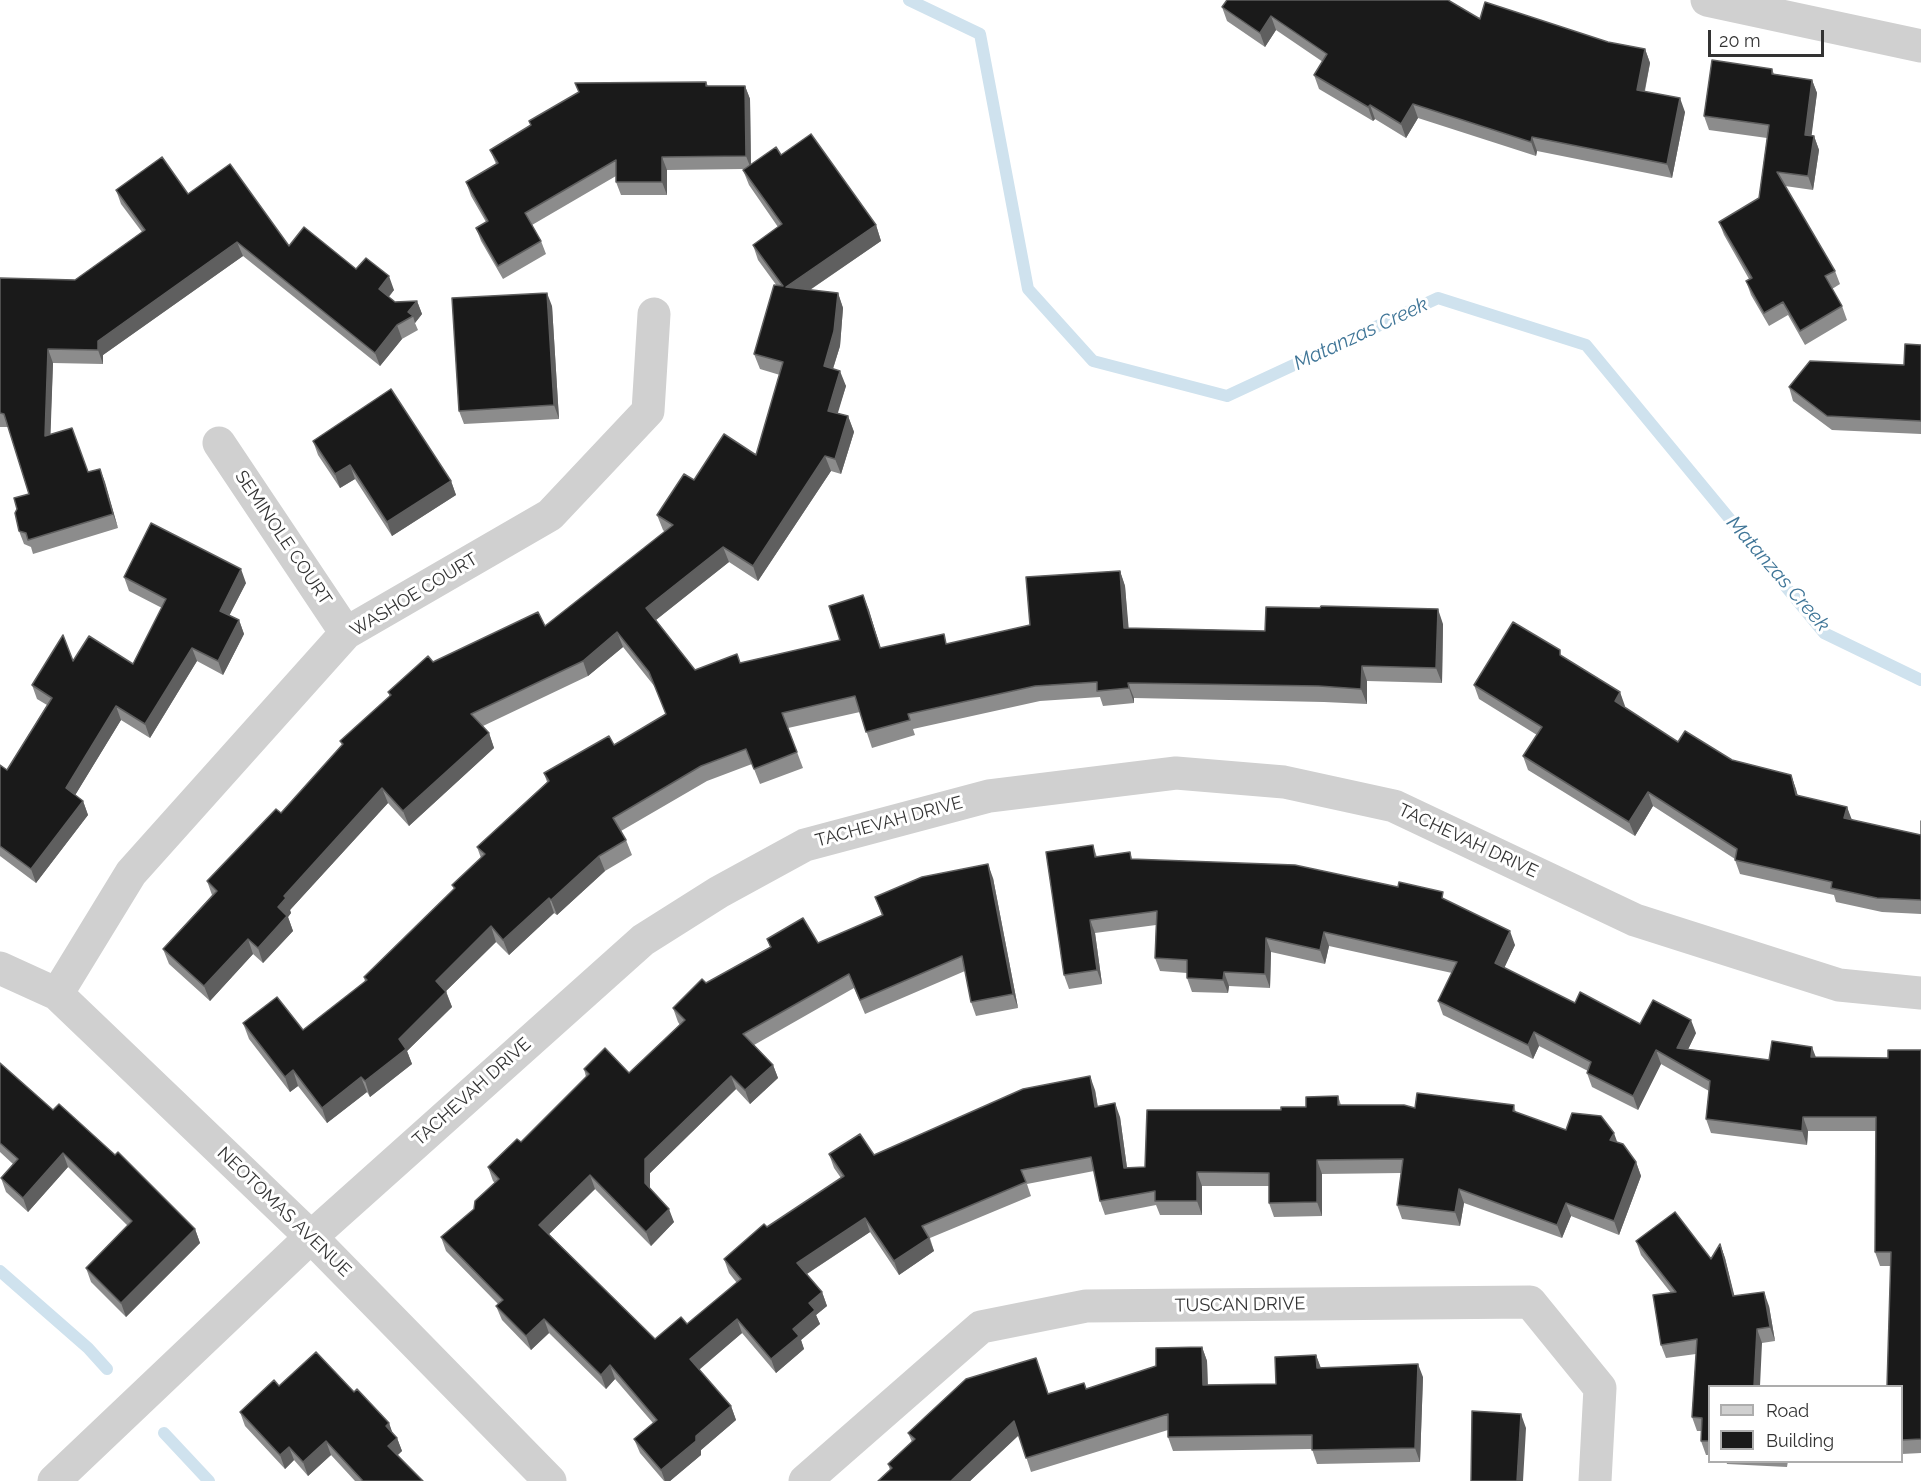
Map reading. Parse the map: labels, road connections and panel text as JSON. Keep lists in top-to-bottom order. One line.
{"streets":{"street":["SEMINOLE COURT","WASHOE COURT","TACHEVAH DRIVE","NEOTOMAS AVENUE","TUSCAN DRIVE"]},"crossings":[["SEMINOLE COURT","WASHOE COURT"],["WASHOE COURT","NEOTOMAS AVENUE"],["TACHEVAH DRIVE","NEOTOMAS AVENUE"]],"water":["Matanzas Creek"],"legend":["Road","Building"],"scale_bar":"20 m"}
